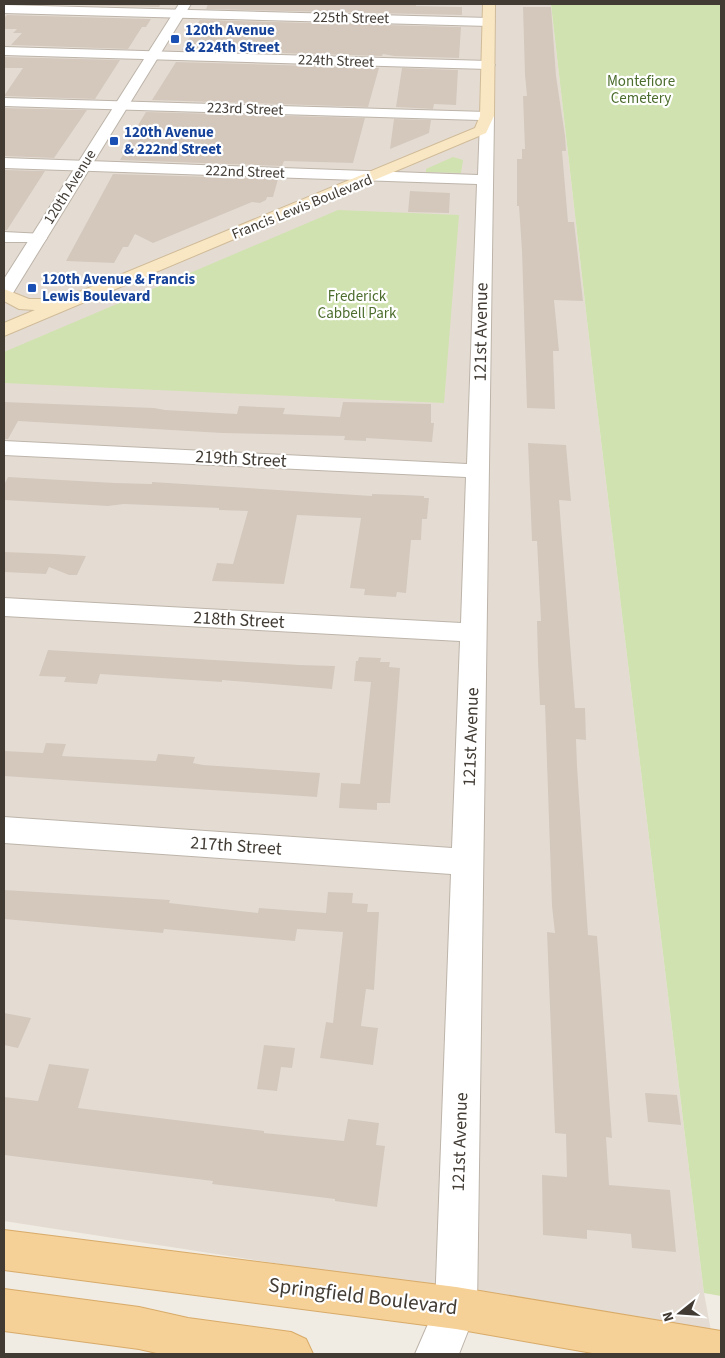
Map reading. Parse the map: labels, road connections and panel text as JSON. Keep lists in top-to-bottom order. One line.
{"streets":{"main road":["Francis Lewis Boulevard","Springfield Boulevard"],"street":["225th Street","224th Street","223rd Street","222nd Street","120th Avenue","121st Avenue","219th Street","218th Street","217th Street"]},"crossings":[["225th Street","120th Avenue"],["224th Street","120th Avenue"],["223rd Street","120th Avenue"],["223rd Street","Francis Lewis Boulevard"],["223rd Street","121st Avenue"],["222nd Street","120th Avenue"],["222nd Street","Francis Lewis Boulevard"],["222nd Street","121st Avenue"],["Francis Lewis Boulevard","121st Avenue"],["121st Avenue","219th Street"],["121st Avenue","218th Street"],["121st Avenue","217th Street"],["121st Avenue","Springfield Boulevard"]],"parks":["Montefiore Cemetery","Frederick Cabbell Park"],"places":{"transit":["120th Avenue & 224th Street","120th Avenue & 222nd Street","120th Avenue & Francis Lewis Boulevard"]},"north":"left"}
